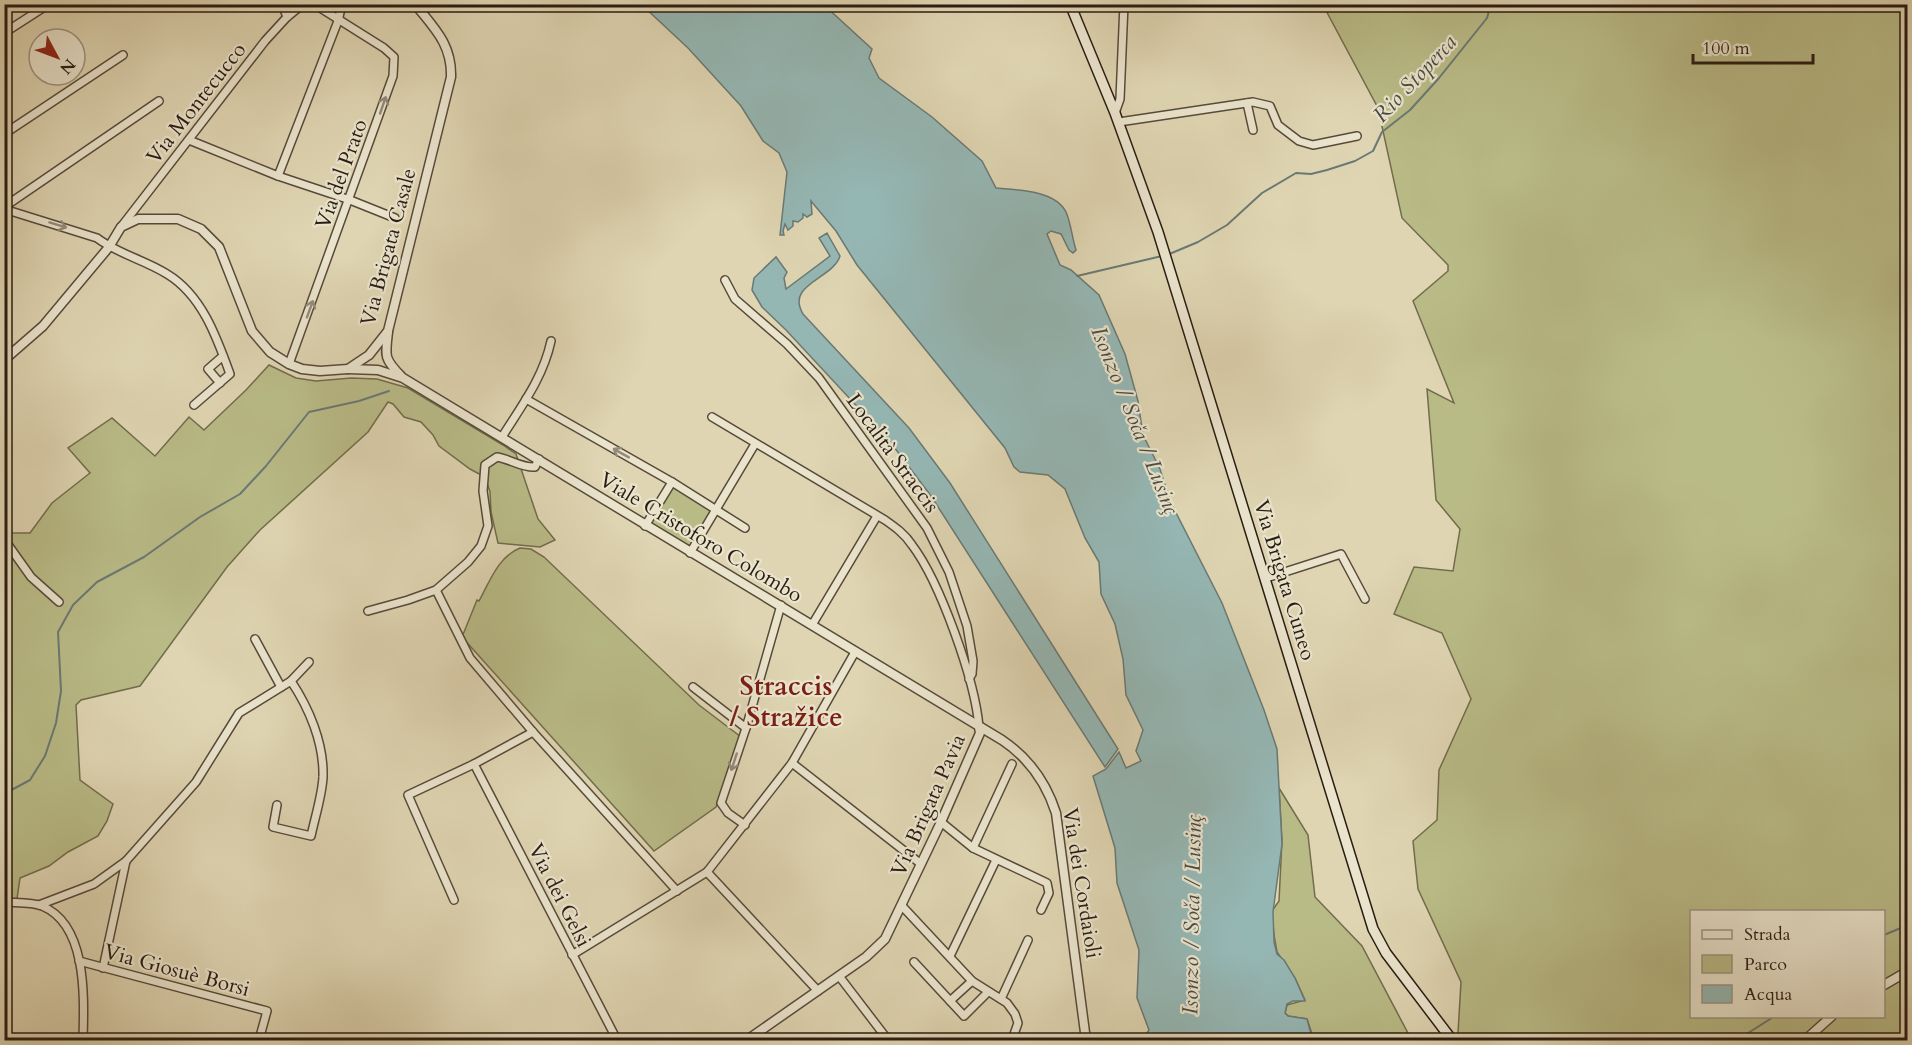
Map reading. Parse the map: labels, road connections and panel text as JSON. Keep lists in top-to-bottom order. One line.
{"streets":{"main road":["Via Brigata Cuneo"],"street":["Via Montecucco","Via del Prato","Via Brigata Casale","Località Straccis","Viale Cristoforo Colombo","Via Brigata Pavia","Via dei Cordaioli","Via dei Gelsi","Via Giosuè Borsi"]},"crossings":[["Via Brigata Casale","Viale Cristoforo Colombo"],["Località Straccis","Via Brigata Pavia"],["Viale Cristoforo Colombo","Via Brigata Pavia"],["Viale Cristoforo Colombo","Via dei Cordaioli"],["Via Brigata Pavia","Via dei Cordaioli"]],"one_way":["Via del Prato"],"districts":["Straccis / Stražice"],"water":["Rio Stoperca","Isonzo / Soča / Lusinç"],"legend":["Strada","Parco","Acqua"],"scale_bar":"100 m","north":"bottom right"}
